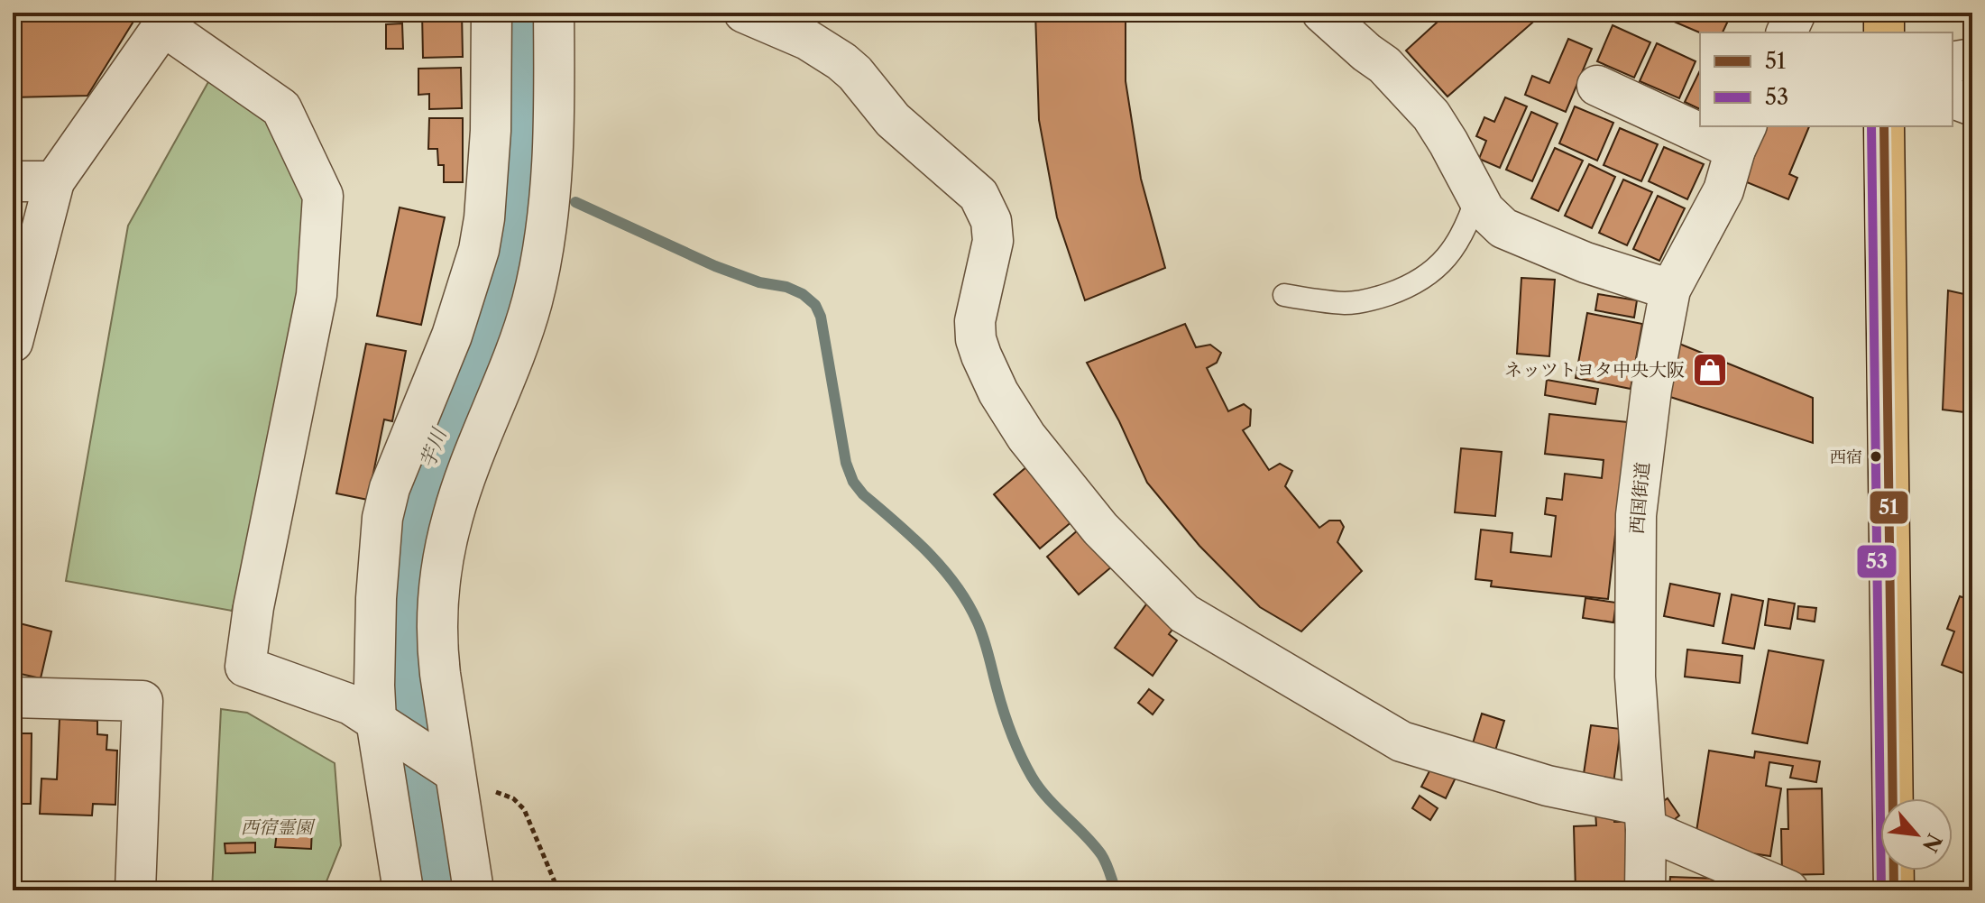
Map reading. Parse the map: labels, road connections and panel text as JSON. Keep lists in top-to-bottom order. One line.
{"streets":{"street":["西国街道"]},"water":["芋川"],"parks":["西宿霊園"],"places":{"shop":["ネッツトヨタ中央大阪"],"other":["西宿"]},"lines":["transit line 51","transit line 53"],"legend":["51","53"],"north":"bottom right"}
